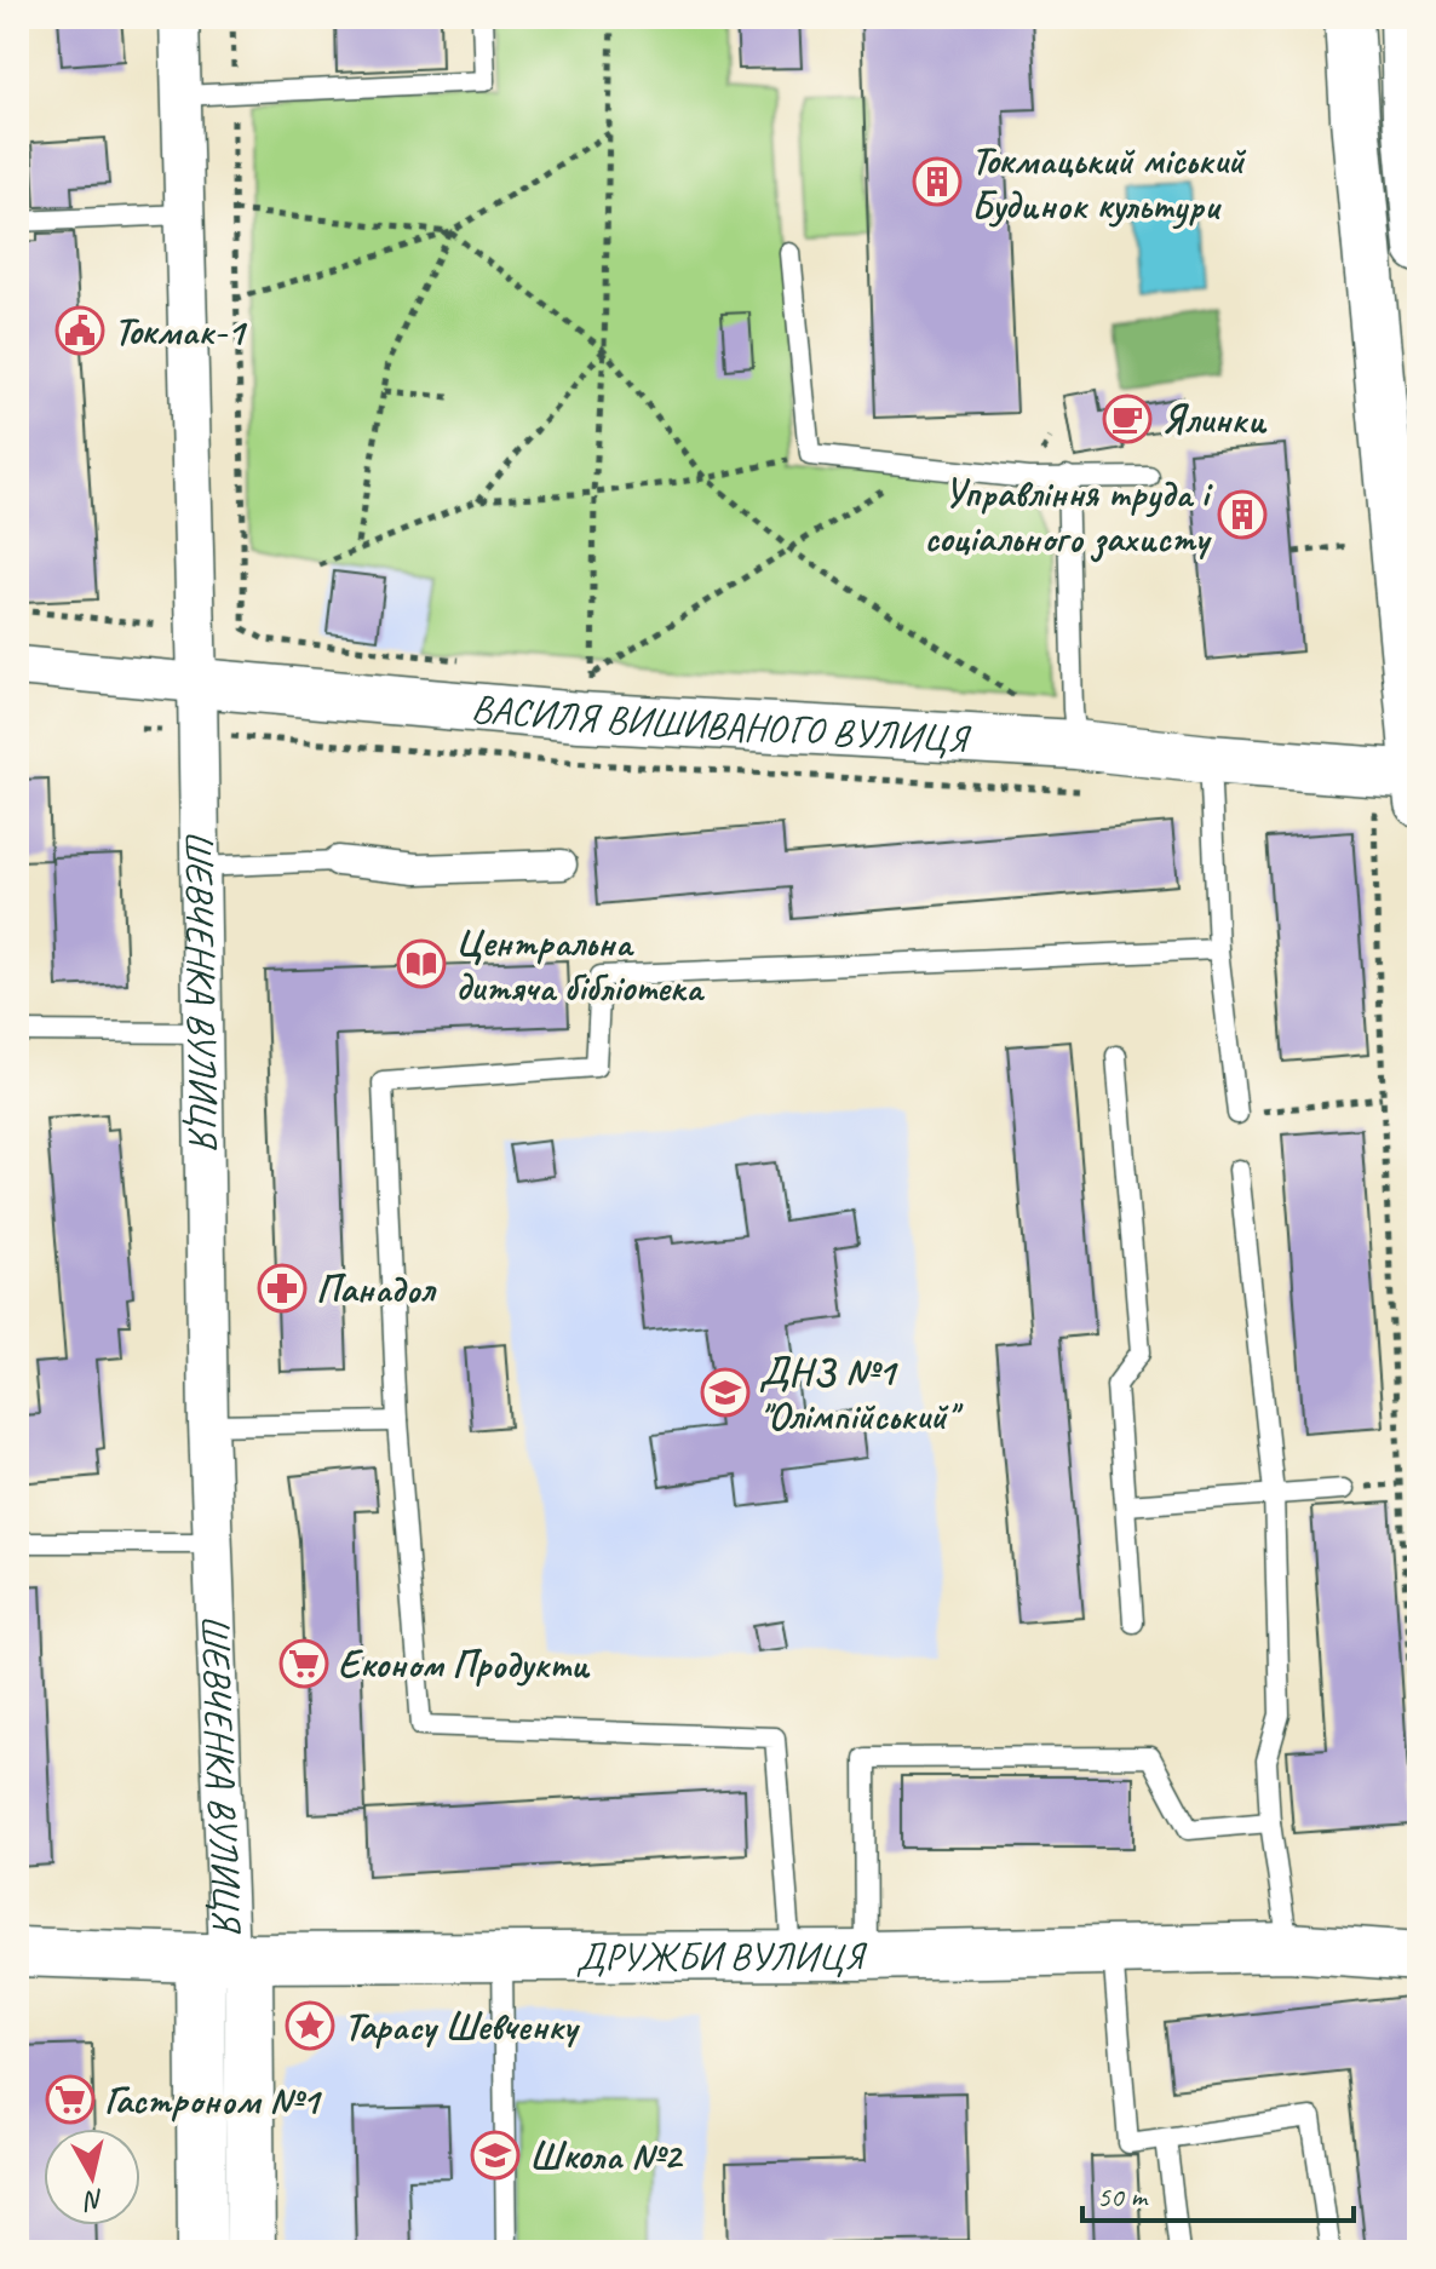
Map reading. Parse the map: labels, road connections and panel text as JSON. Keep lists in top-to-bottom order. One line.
{"streets":{"street":["ВАСИЛЯ ВИШИВАНОГО ВУЛИЦЯ","ШЕВЧЕНКА ВУЛИЦЯ","ДРУЖБИ ВУЛИЦЯ"]},"crossings":[["ВАСИЛЯ ВИШИВАНОГО ВУЛИЦЯ","ШЕВЧЕНКА ВУЛИЦЯ"],["ШЕВЧЕНКА ВУЛИЦЯ","ДРУЖБИ ВУЛИЦЯ"]],"places":{"building":["Токмацький міський Будинок культури","Управління труда і соціального захисту"],"public building":["Токмак-1"],"cafe":["Ялинки"],"library":["Центральна дитяча бібліотека"],"pharmacy":["Панадол"],"school or university":["ДНЗ №1 \"Олімпійський\"","Школа №2"],"supermarket":["Економ Продукти","Гастроном №1"],"place":["Тарасу Шевченку"]},"scale_bar":"50 m","north":"bottom"}
